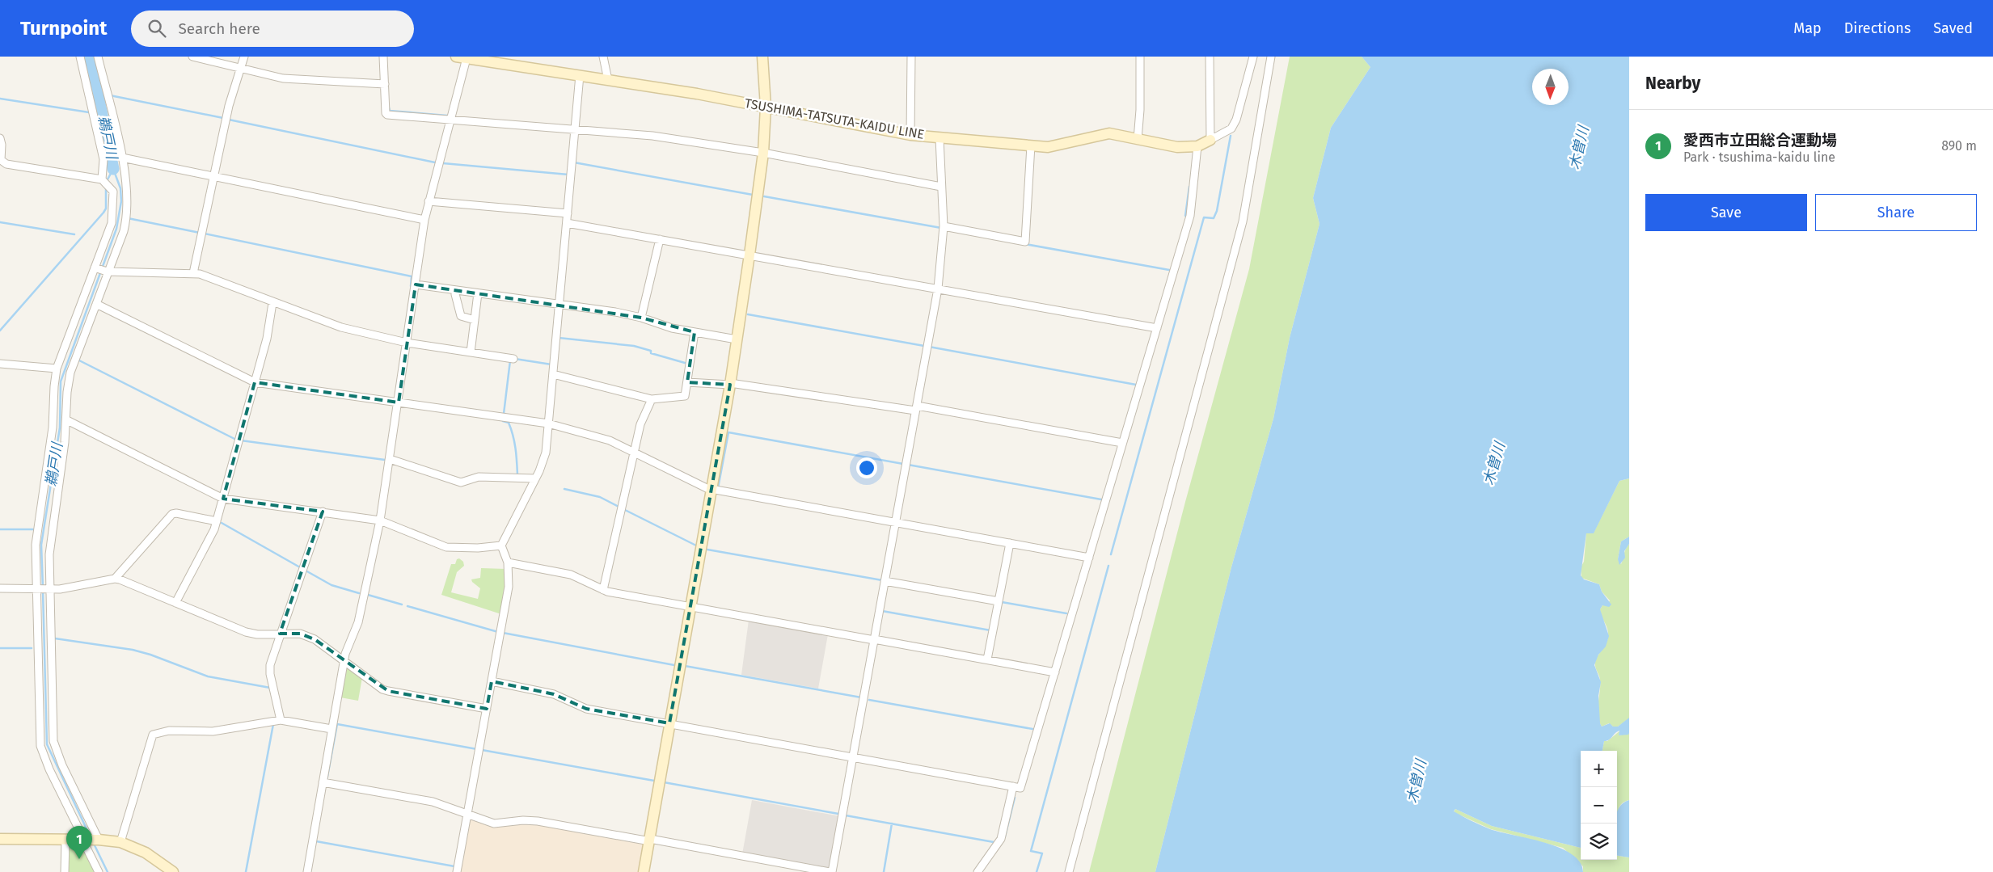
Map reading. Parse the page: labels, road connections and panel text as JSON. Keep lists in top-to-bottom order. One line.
{"streets":{"main road":["TSUSHIMA-TATSUTA-KAIDU LINE"]},"water":["鵜戸川","木曽川"],"north":"bottom","page":{"header":"Turnpoint","search":"Search here","nav":["Map","Directions","Saved"],"heading":"Nearby","list":[{"mark":"1","name":"愛西市立田総合運動場","note":"Park · tsushima-kaidu line","value":"890 m"}],"buttons":["Save","Share"],"map_buttons":["+","−"],"pins":"1"}}
